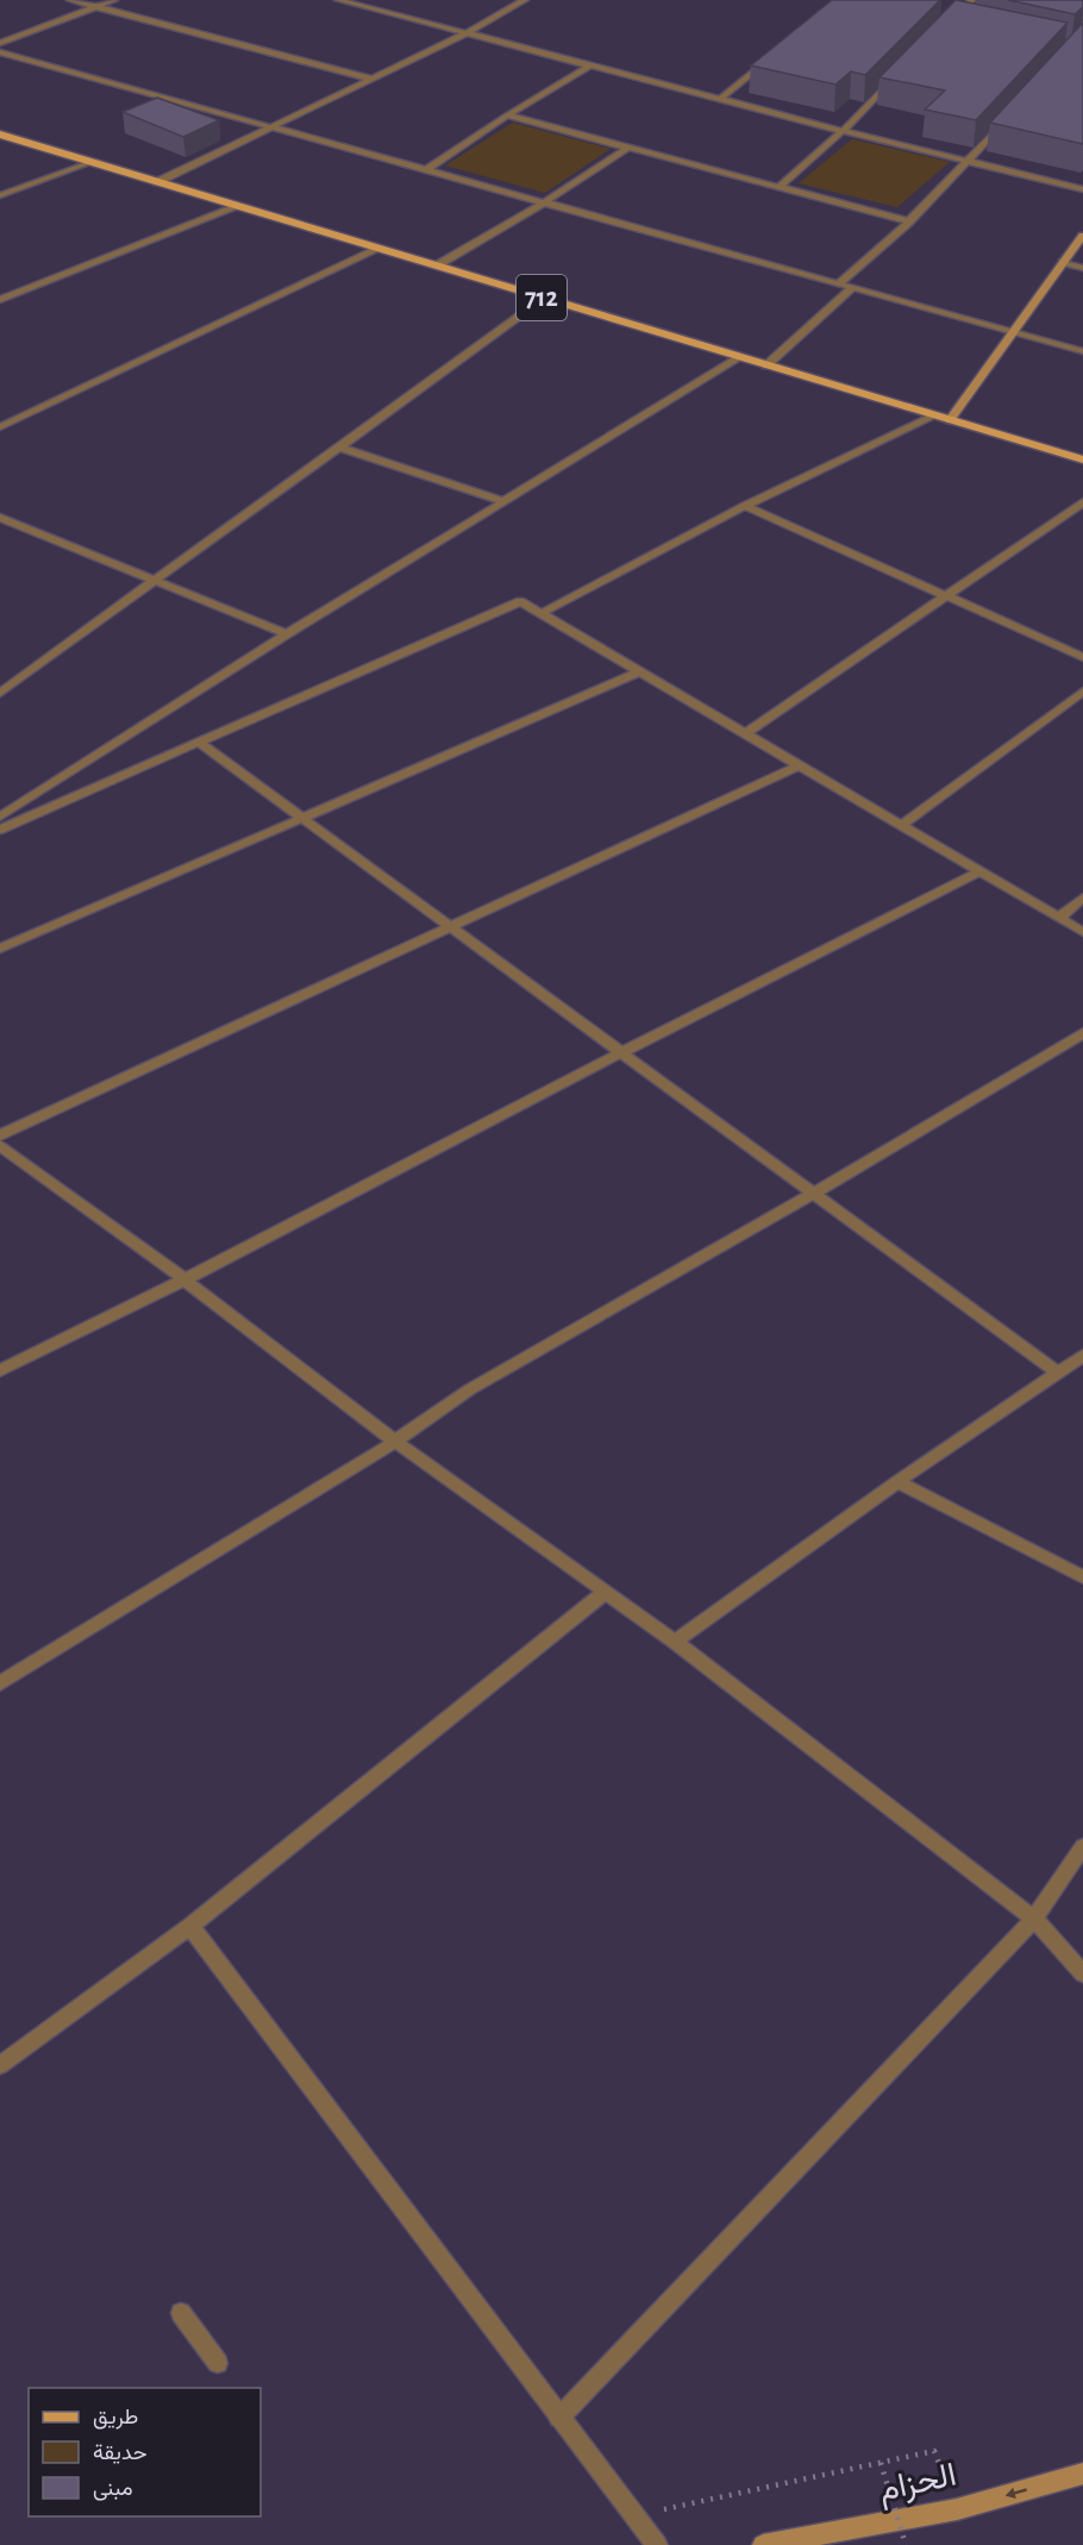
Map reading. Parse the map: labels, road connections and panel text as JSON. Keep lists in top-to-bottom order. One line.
{"streets":{"main road":["712"],"street":["الحزام"]},"one_way":["الحزام"],"legend":["طريق","حديقة","مبنى"]}
